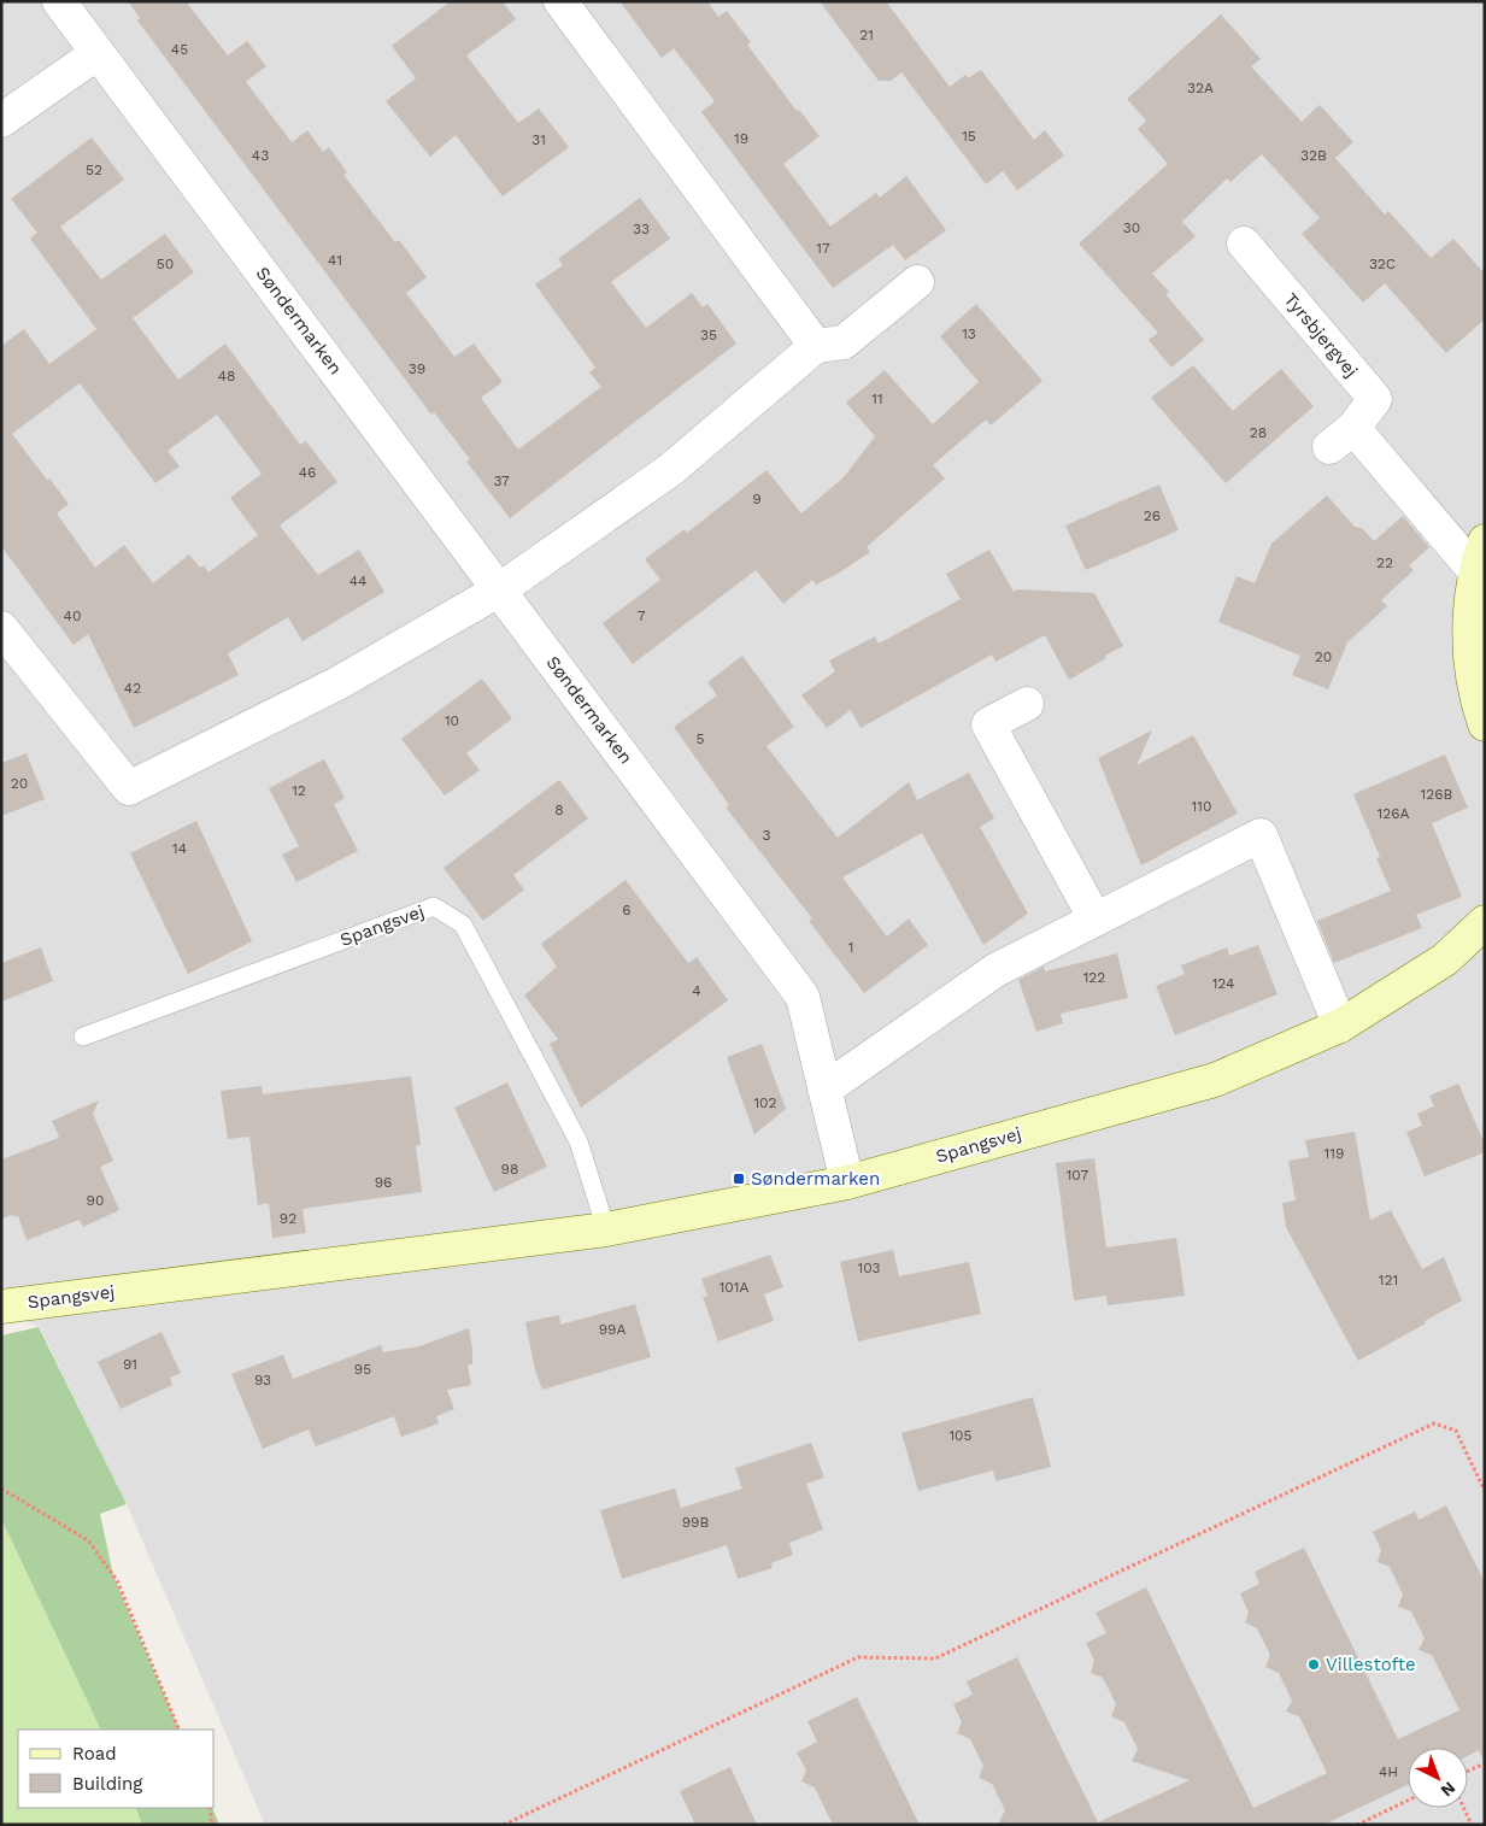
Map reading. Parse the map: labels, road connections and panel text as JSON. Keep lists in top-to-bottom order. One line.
{"streets":{"street":["Søndermarken","Tyrsbjergvej","Spangsvej"]},"crossings":[["Søndermarken","Spangsvej"]],"places":{"transit":["Søndermarken"],"other":["Villestofte"]},"house_numbers":["21","45","32A","15","19","31","43","32B","52","30","33","17","41","50","32C","13","35","39","48","11","28","46","37","9","26","22","44","40","7","20","42","10","5","20","12","126B","110","8","126A","3","14","6","1","122","124","4","102","119","98","107","96","90","92","103","121","101A","99A","91","95","93","105","99B","4H"],"legend":["Road","Building"],"north":"bottom right"}
